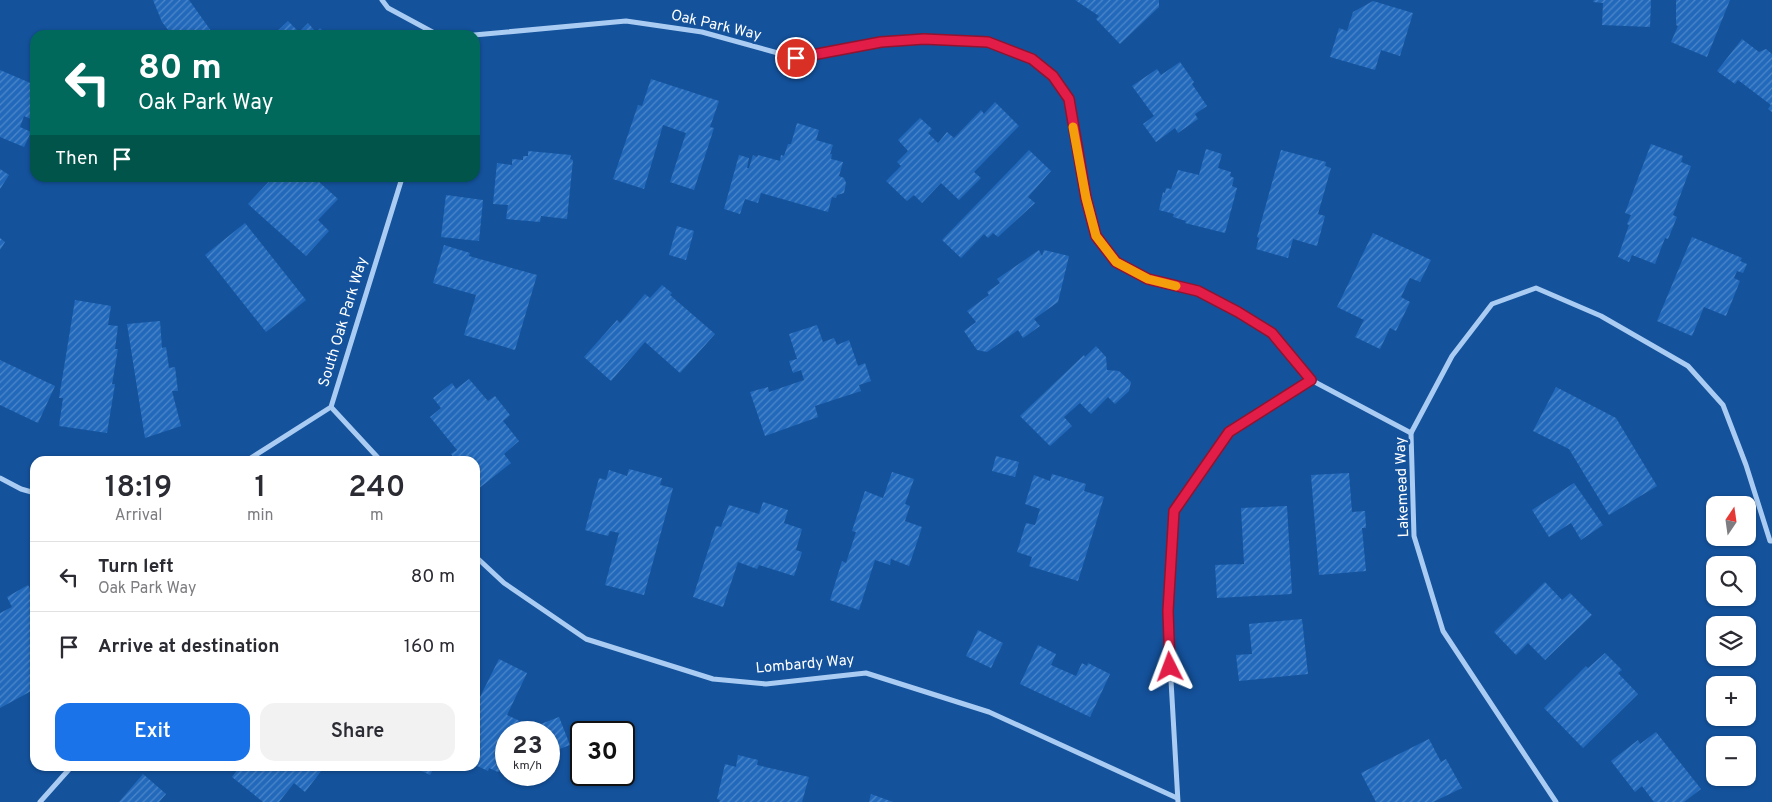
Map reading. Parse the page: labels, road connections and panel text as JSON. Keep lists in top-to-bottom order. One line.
{"streets":{"street":["Oak Park Way","South Oak Park Way","Lakemead Way","Lombardy Way"]},"crossings":[["Oak Park Way","Lakemead Way"]],"north":"top","page":{"turn":["80 m","Oak Park Way"],"then":"Then","eta":["18:19","Arrival","1","min","240","m"],"map_buttons":["+","−"],"list":[{"name":"Turn left","note":"Oak Park Way","value":"80 m"},{"name":"Arrive at destination","value":"160 m"}],"buttons":["Exit","Share"],"speed":"23 km/h","limit":"30"}}
